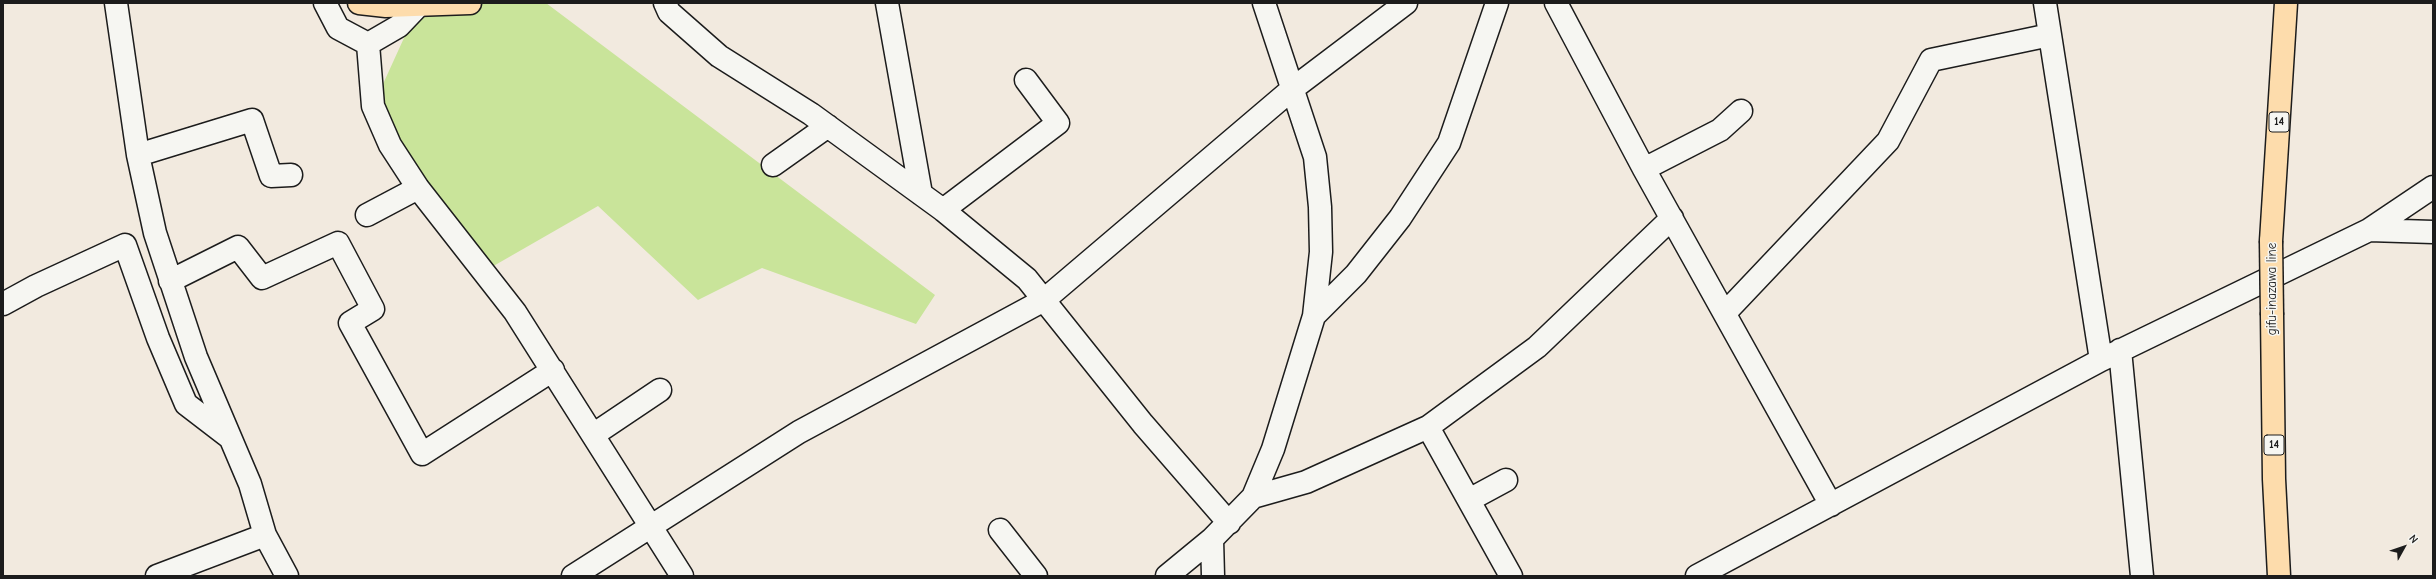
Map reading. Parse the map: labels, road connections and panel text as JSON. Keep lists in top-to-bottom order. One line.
{"streets":{"main road":["14","gifu-inazawa line"]},"north":"top right"}
